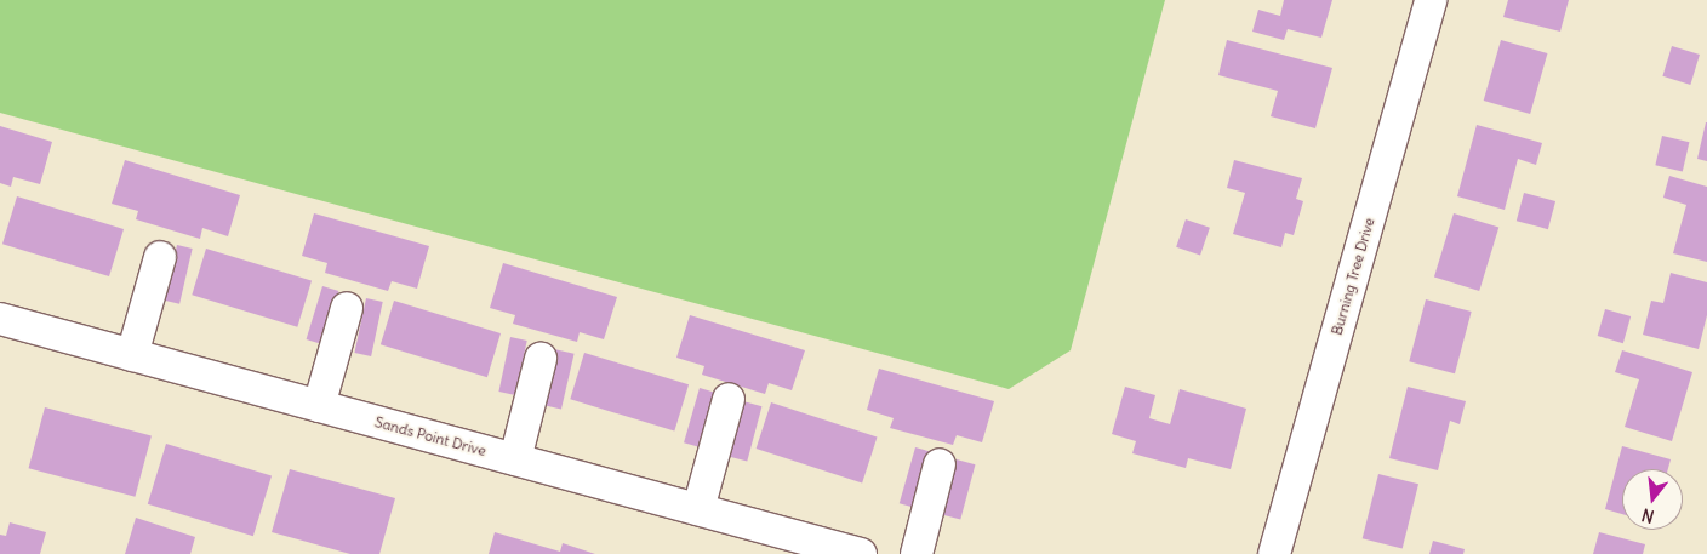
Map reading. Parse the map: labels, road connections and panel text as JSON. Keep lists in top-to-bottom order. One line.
{"streets":{"street":["Burning Tree Drive","Sands Point Drive"]},"north":"bottom"}
